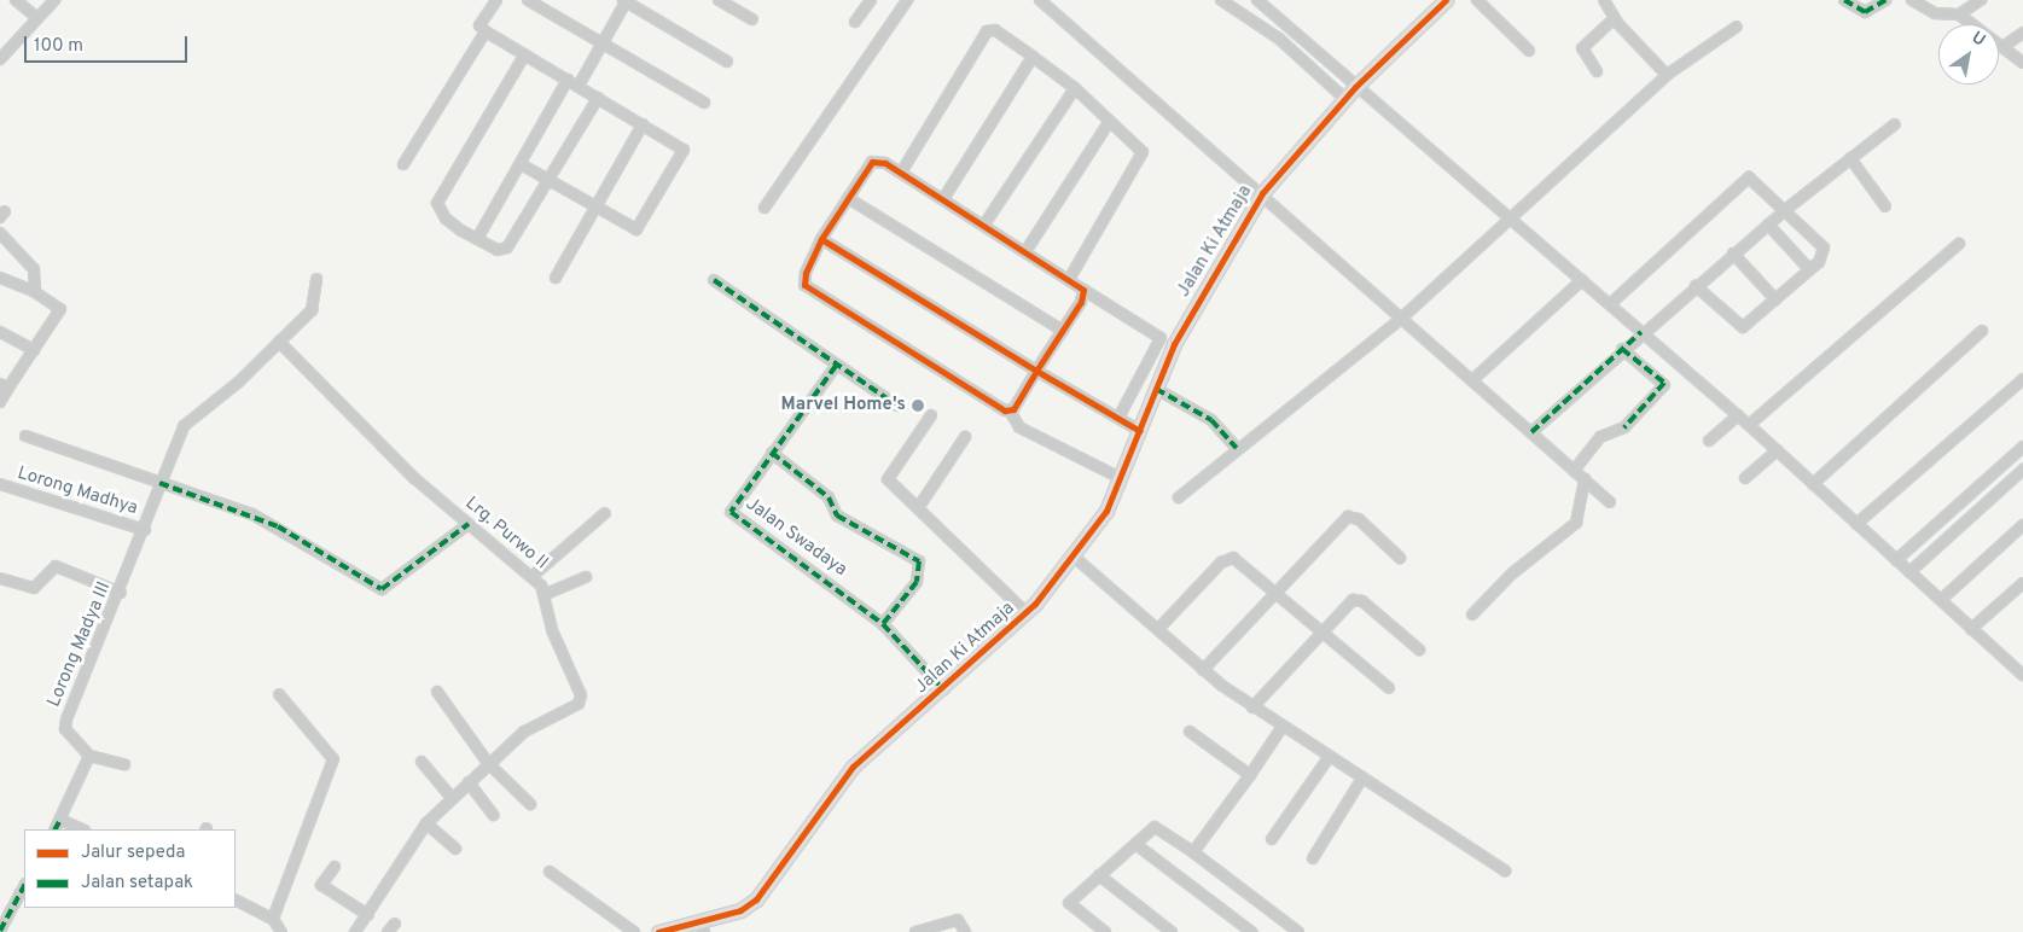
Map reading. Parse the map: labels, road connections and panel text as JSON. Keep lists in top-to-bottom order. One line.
{"streets":{"street":["Jalan Ki Atmaja","Lorong Madhya","Lrg. Purwo II","Jalan Swadaya","Lorong Madya III"]},"crossings":[["Jalan Ki Atmaja","Jalan Swadaya"],["Lorong Madhya","Lorong Madya III"],["Lrg. Purwo II","Lorong Madya III"]],"places":["Marvel Home's"],"legend":["Jalur sepeda","Jalan setapak"],"scale_bar":"100 m","north":"top right"}
